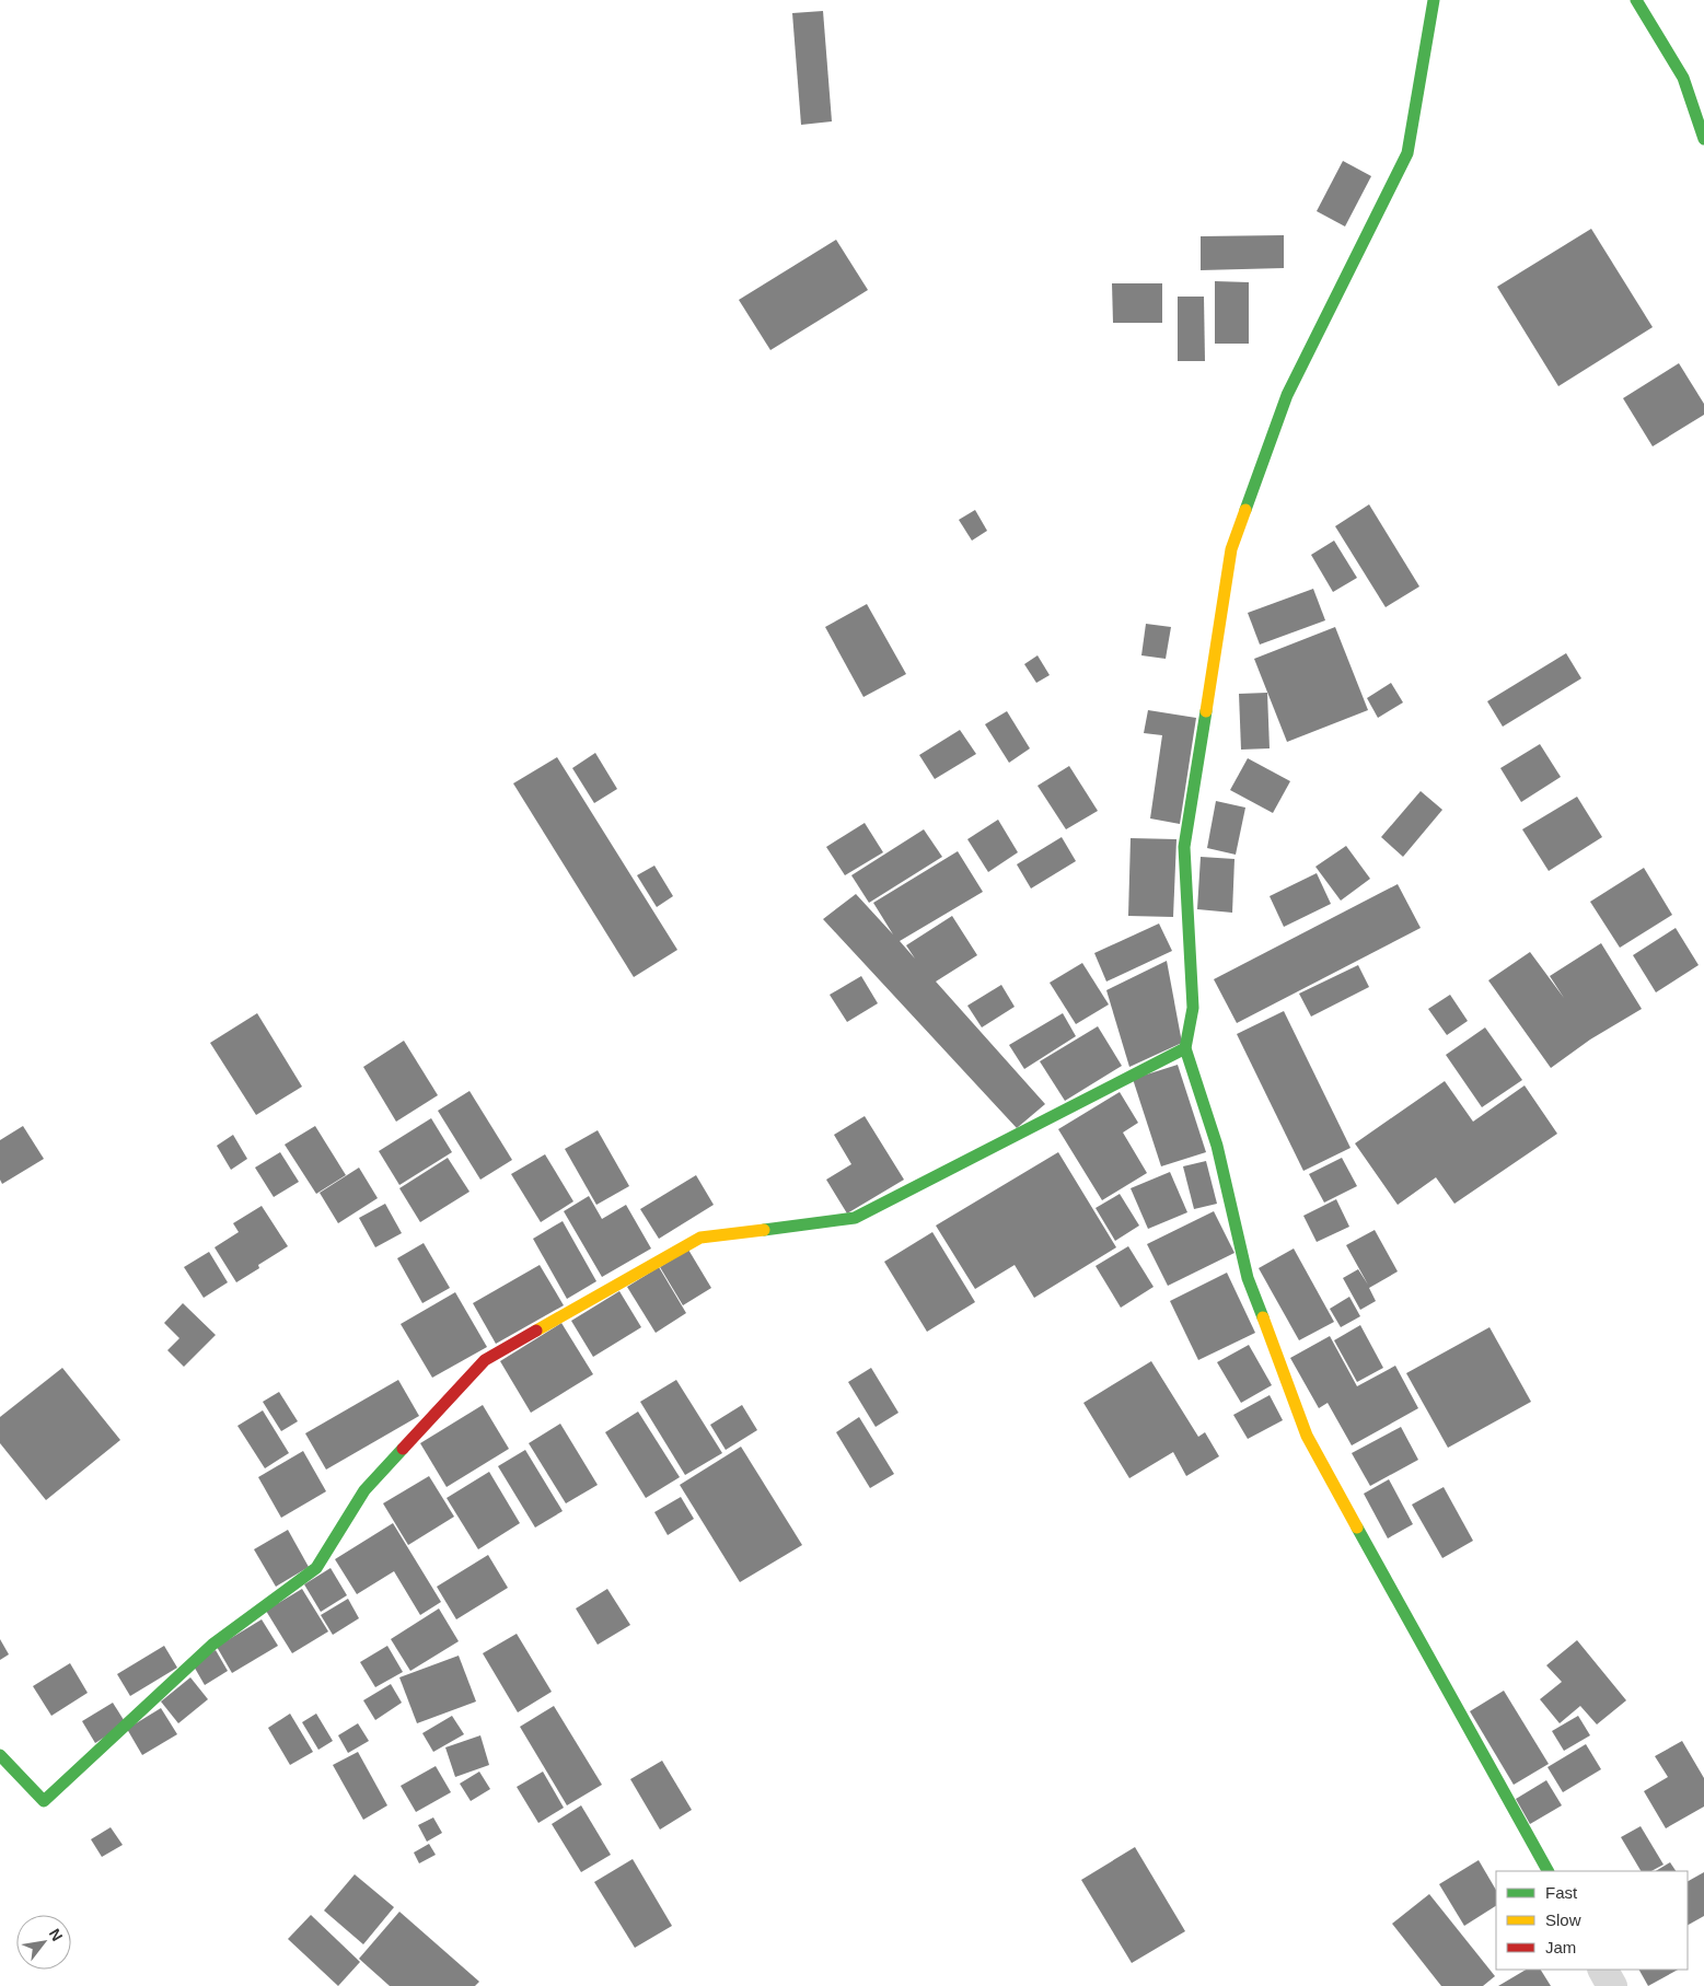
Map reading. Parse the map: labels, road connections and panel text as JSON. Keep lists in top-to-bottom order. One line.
{"legend":["Fast","Slow","Jam"],"north":"top right"}
